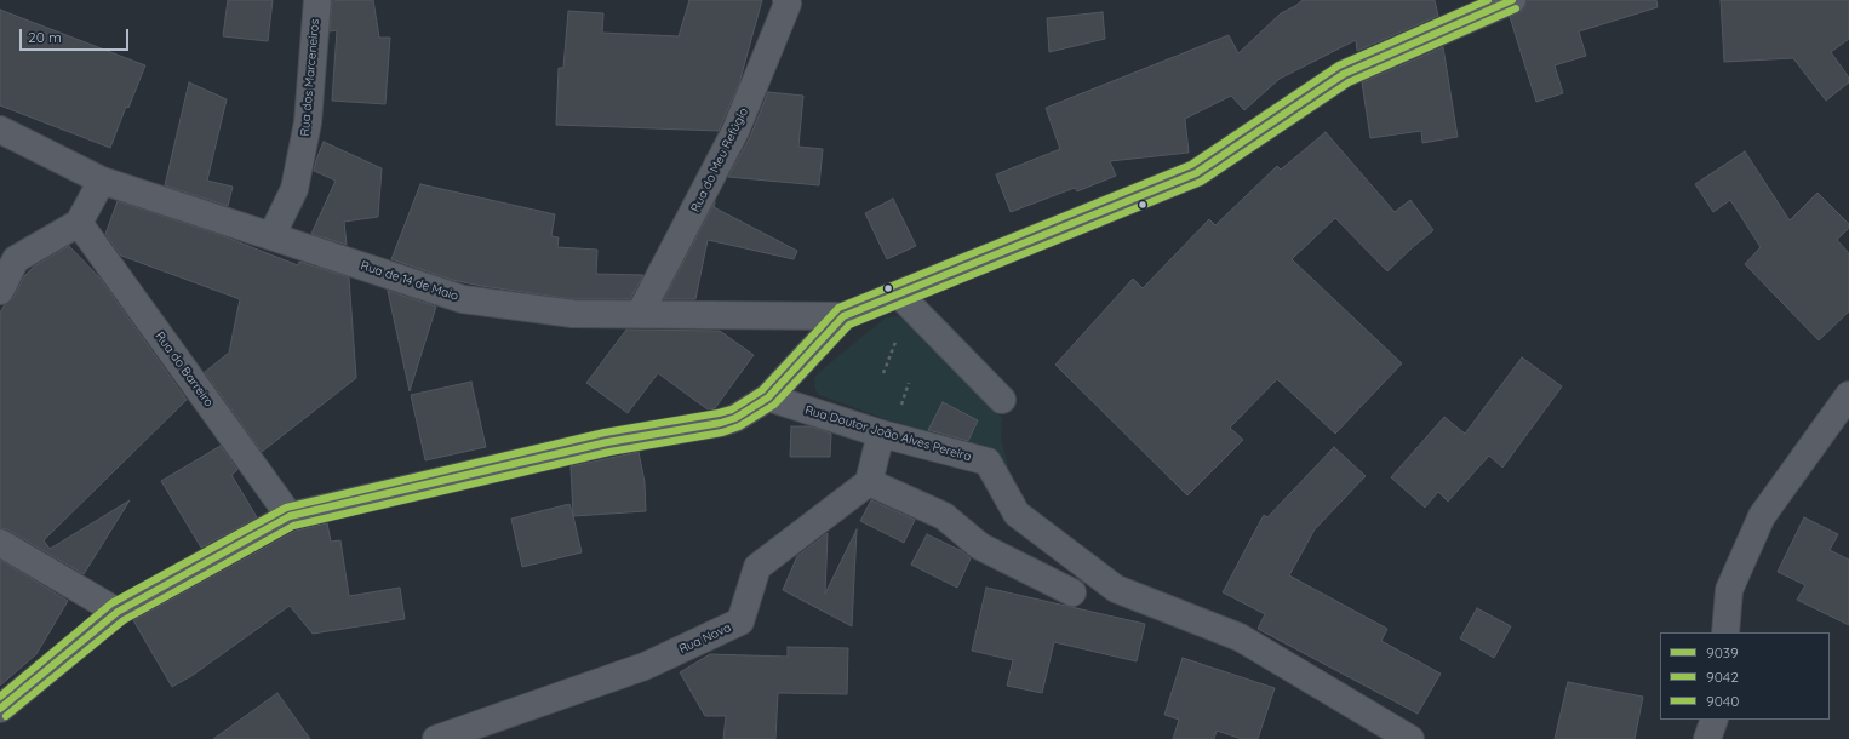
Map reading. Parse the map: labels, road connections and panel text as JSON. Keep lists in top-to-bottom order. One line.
{"streets":{"street":["Rua dos Marceneiros","Rua do Meu Refúgio","Rua de 14 de Maio","Rua do Barreiro","Rua Doutor João Alves Pereira","Rua Nova"]},"crossings":[["Rua dos Marceneiros","Rua de 14 de Maio"],["Rua do Meu Refúgio","Rua de 14 de Maio"]],"lines":["transit line 9039","transit line 9040","transit line 9042"],"legend":["9039","9042","9040"],"scale_bar":"20 m"}
